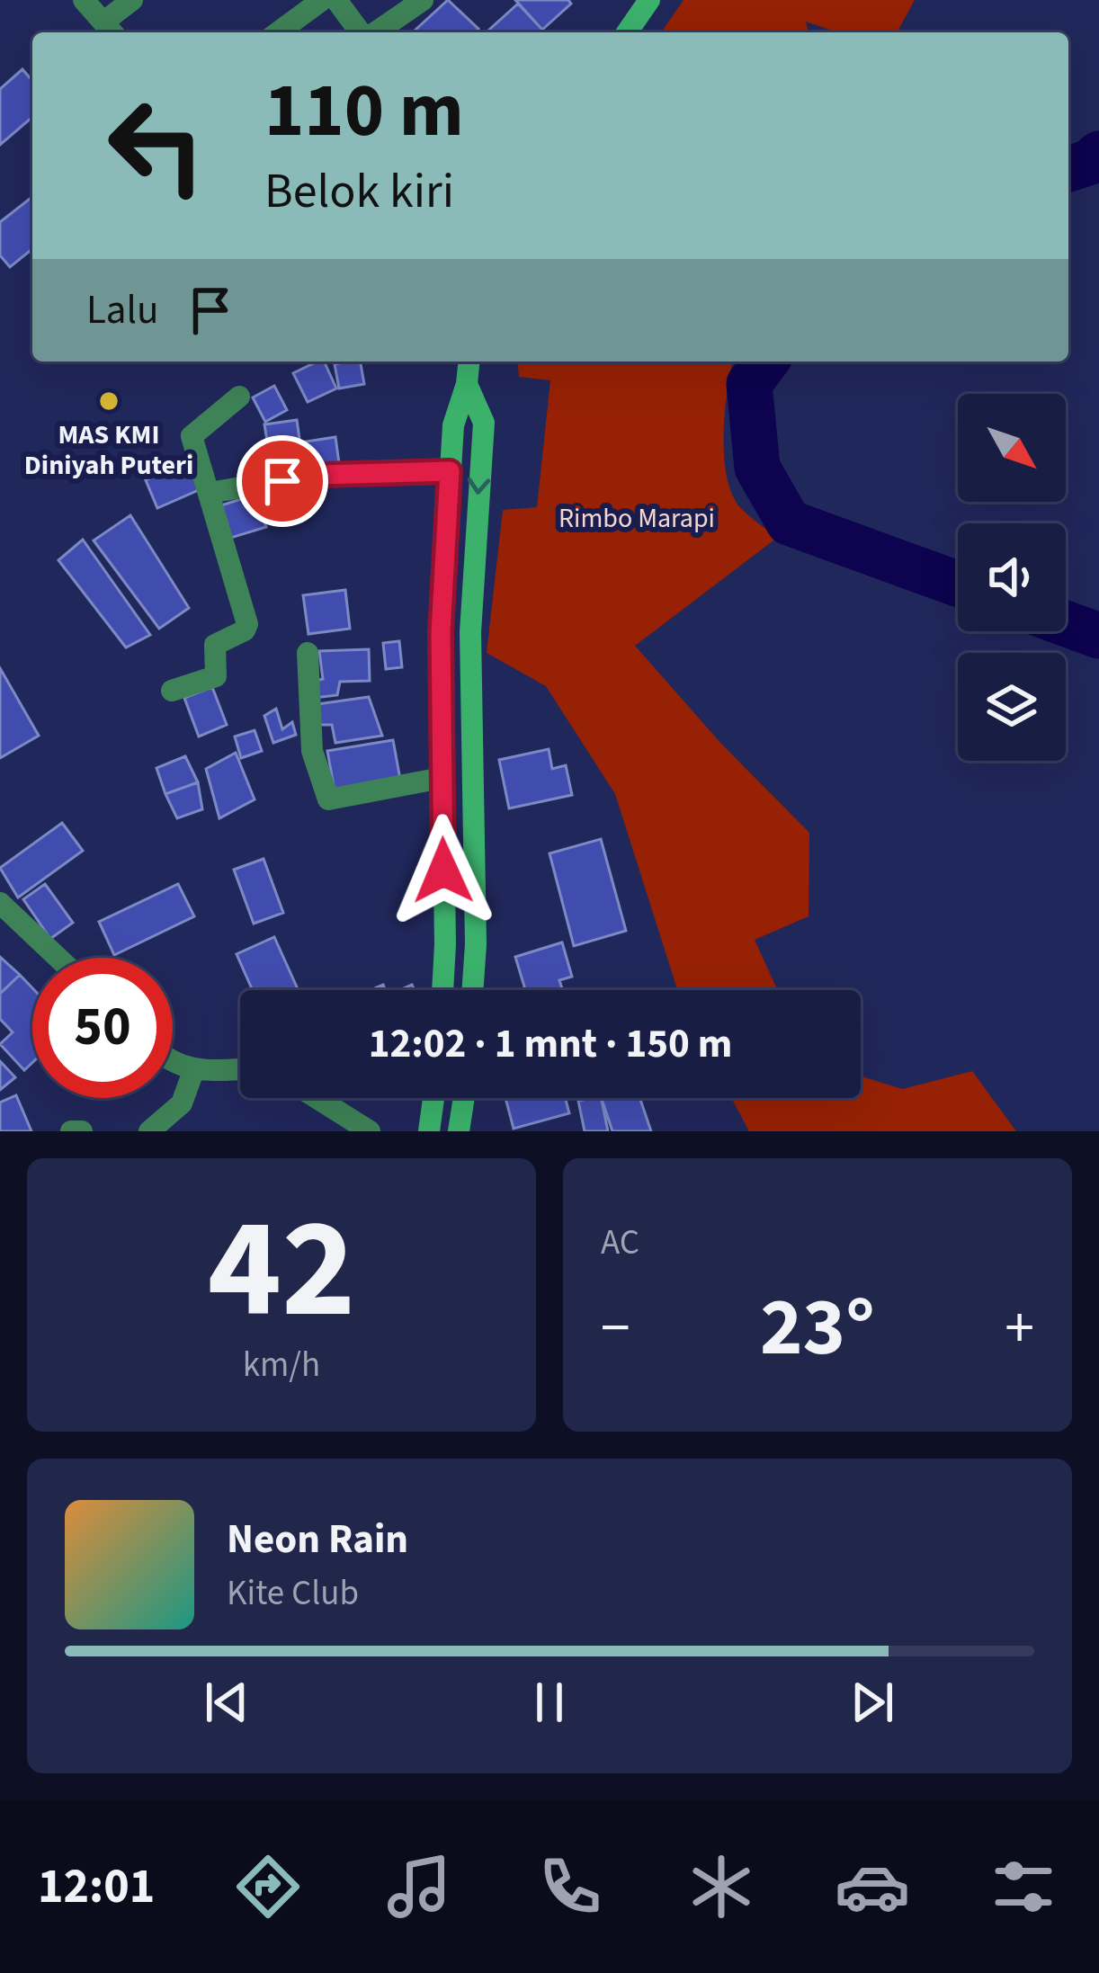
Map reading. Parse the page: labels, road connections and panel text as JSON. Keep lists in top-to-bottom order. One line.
{"parks":["Rimbo Marapi"],"places":["MAS KMI Diniyah Puteri"],"north":"bottom right","page":{"turn":["110 m","Belok kiri"],"then":"Lalu","limit":"50","trip":"12:02 · 1 mnt · 150 m","tile":[["42","km/h"],"AC"],"heat":["−","23°","+"],"song":["Neon Rain","Kite Club"],"tabs":"12:01"}}
